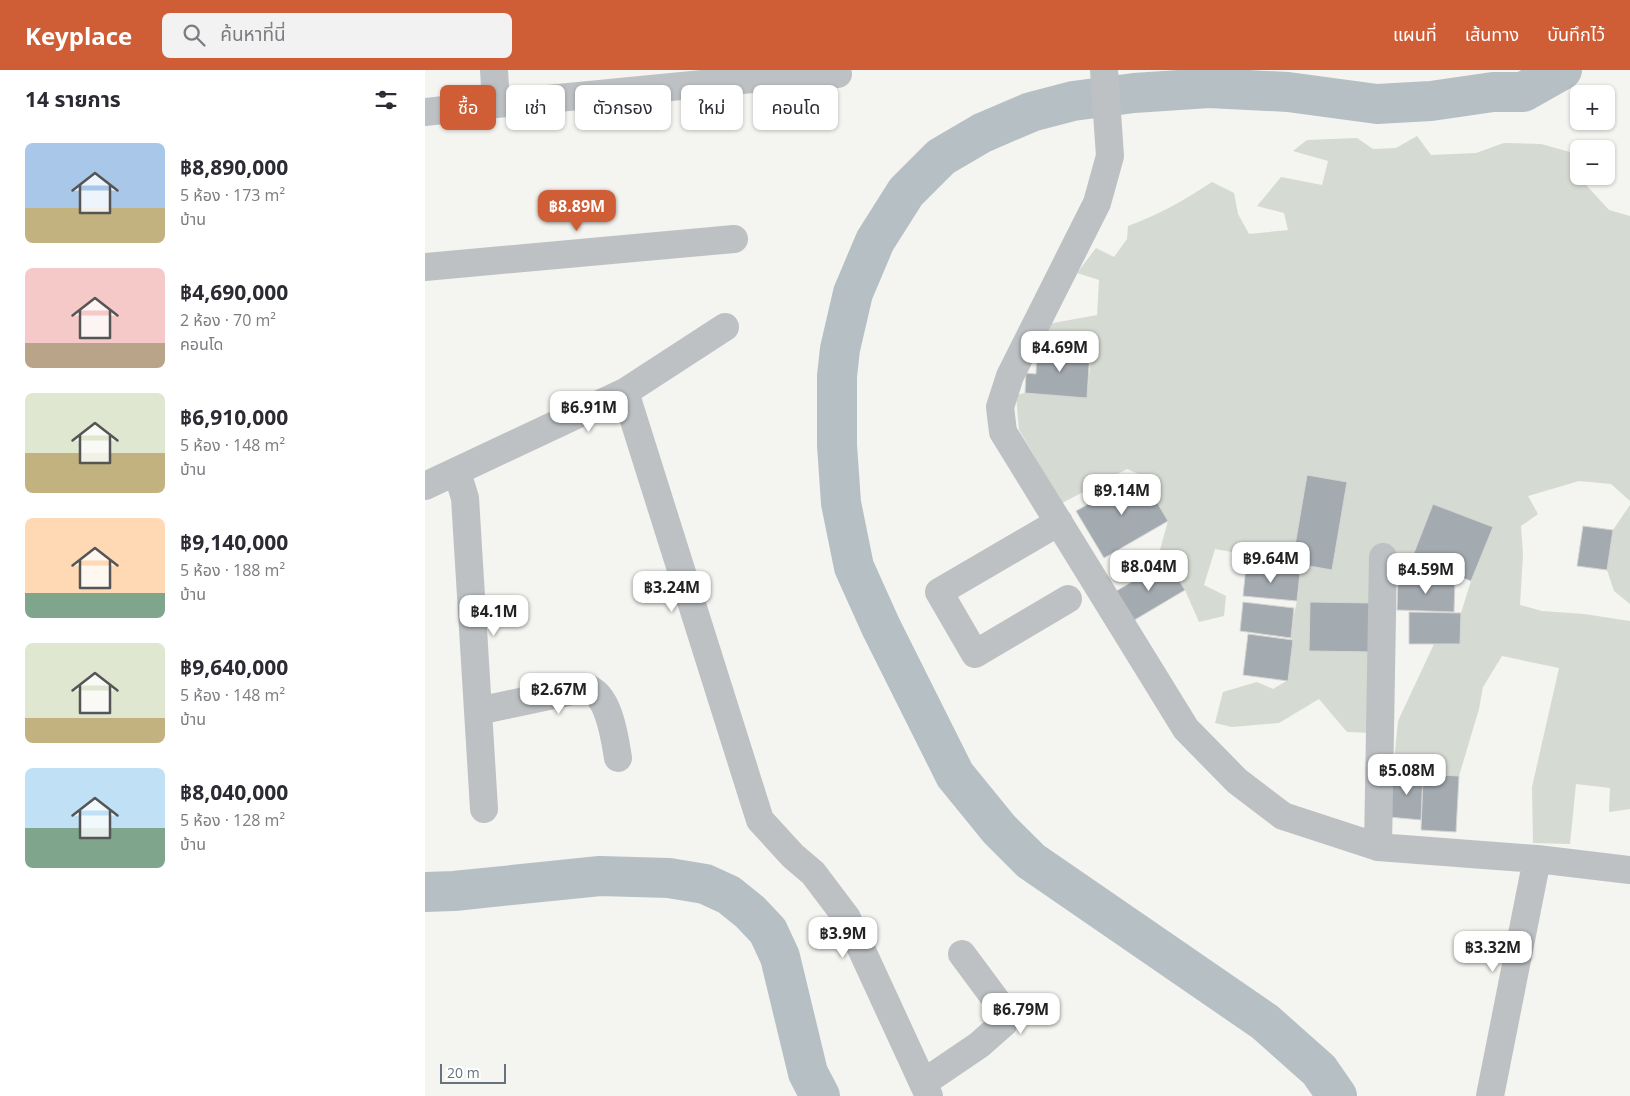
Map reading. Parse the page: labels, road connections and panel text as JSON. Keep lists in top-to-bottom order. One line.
{"scale_bar":"20 m","page":{"header":"Keyplace","search":"ค้นหาที่นี่","nav":["แผนที่","เส้นทาง","บันทึกไว้"],"heading":"14 รายการ","map_buttons":["+","−"],"chip":["ซื้อ","เช่า","ตัวกรอง","ใหม่","คอนโด"],"list":[{"name":"฿8,890,000","note":"5 ห้อง · 173 m² · บ้าน"},{"name":"฿4,690,000","note":"2 ห้อง · 70 m² · คอนโด"},{"name":"฿6,910,000","note":"5 ห้อง · 148 m² · บ้าน"},{"name":"฿9,140,000","note":"5 ห้อง · 188 m² · บ้าน"},{"name":"฿9,640,000","note":"5 ห้อง · 148 m² · บ้าน"},{"name":"฿8,040,000","note":"5 ห้อง · 128 m² · บ้าน"}],"price":["฿8.89M","฿4.69M","฿6.91M","฿9.14M","฿9.64M","฿8.04M","฿4.59M","฿3.24M","฿4.1M","฿2.67M","฿5.08M","฿3.9M","฿3.32M","฿6.79M"],"scale":"20 m"}}
